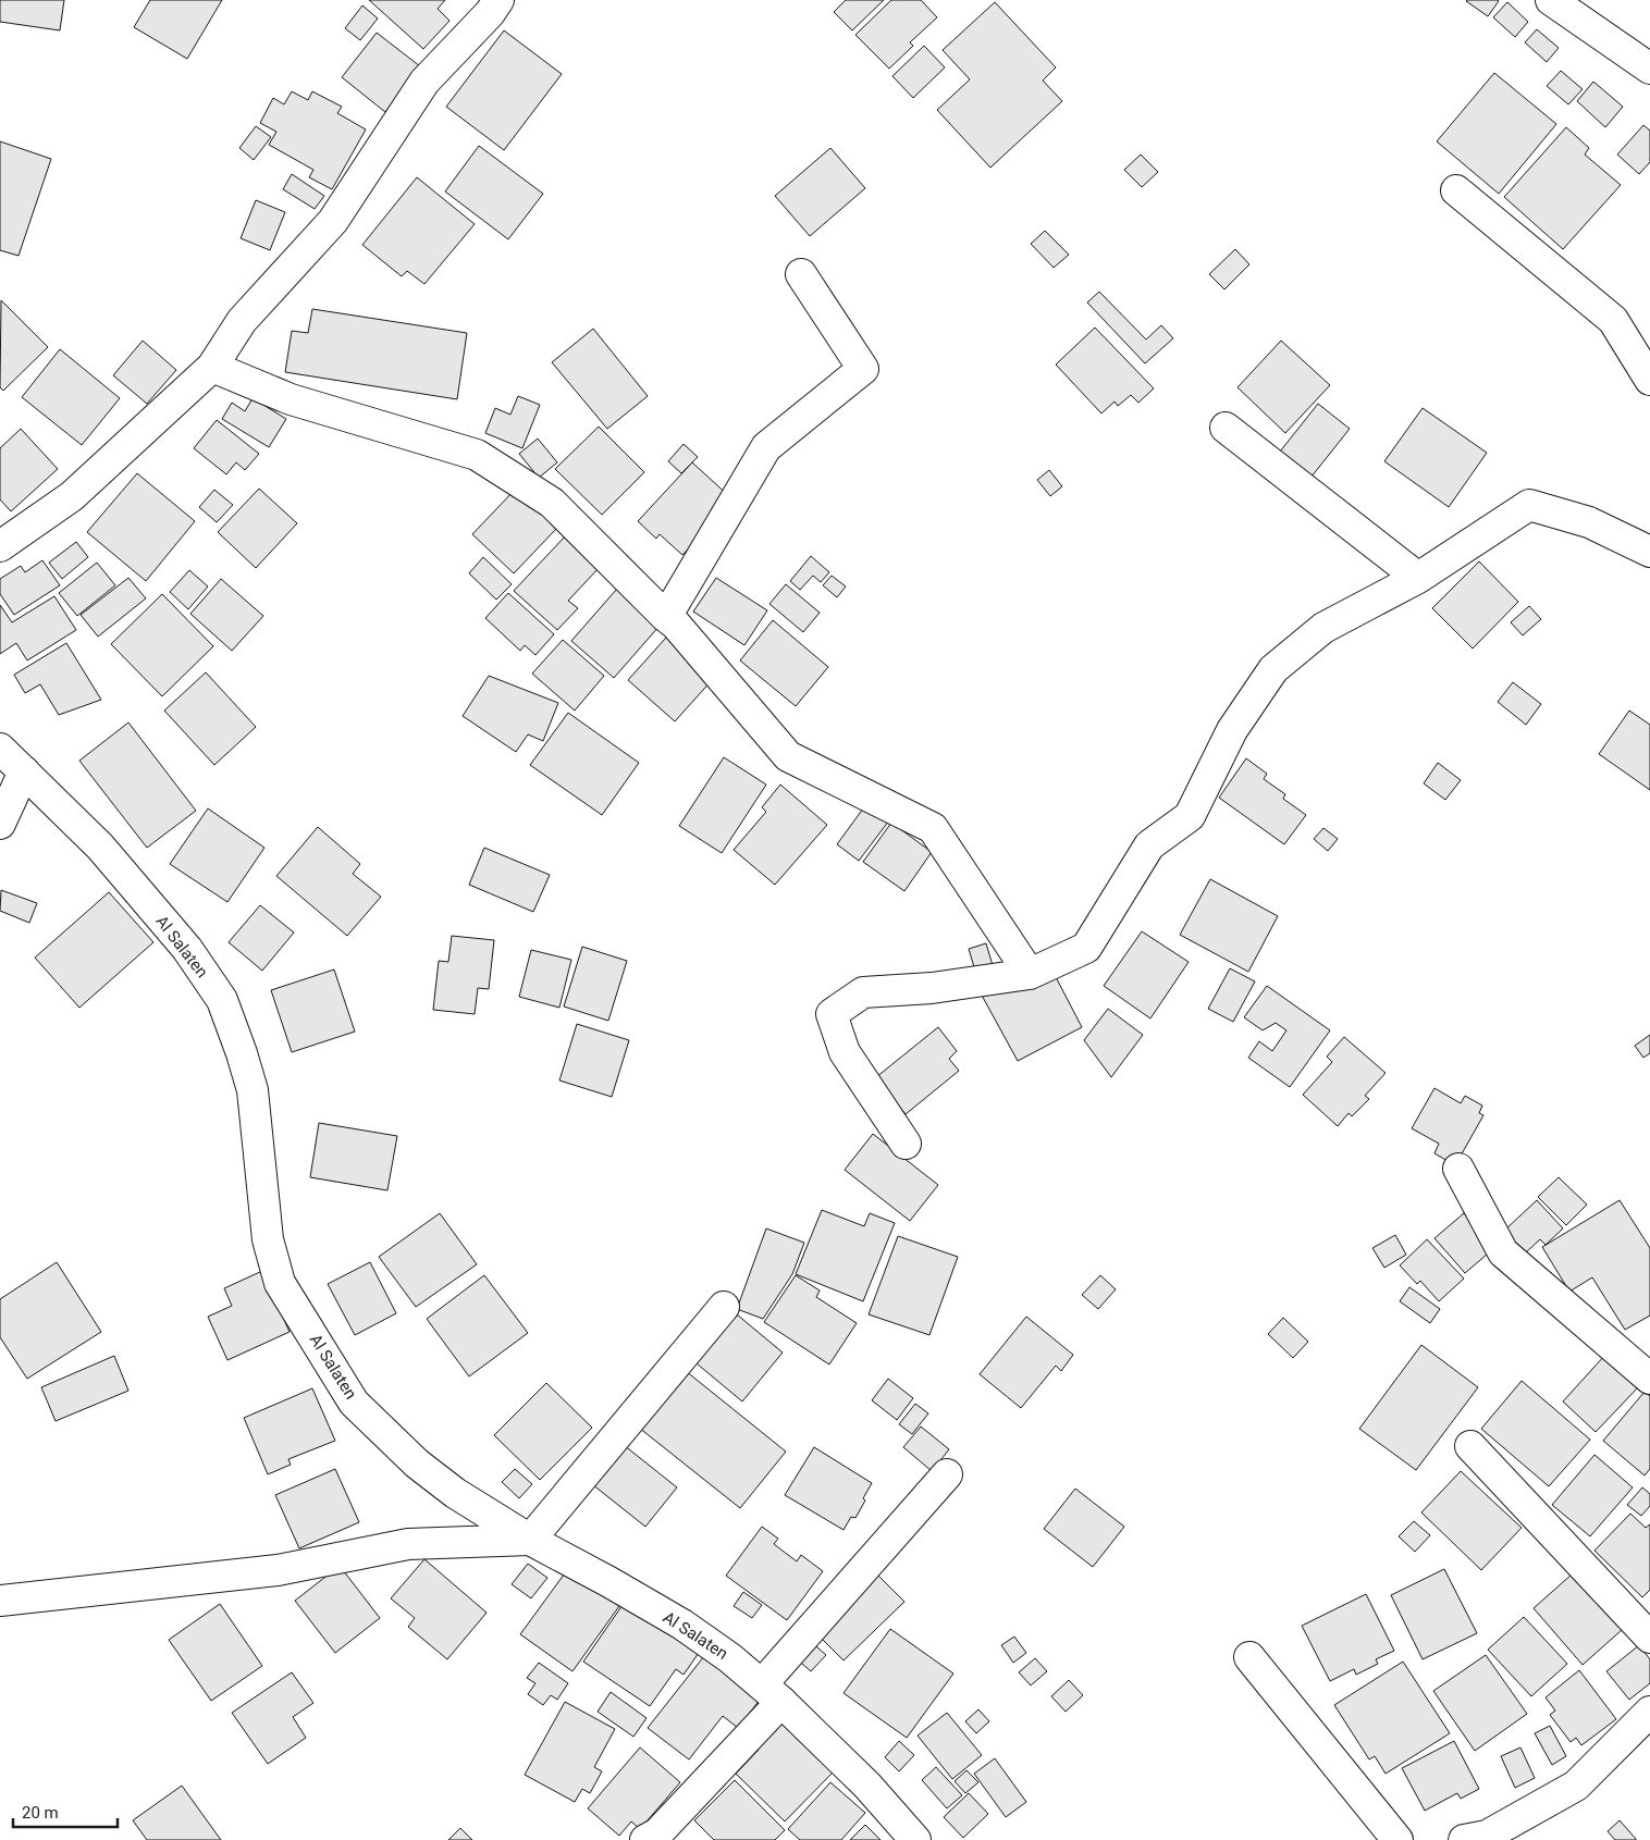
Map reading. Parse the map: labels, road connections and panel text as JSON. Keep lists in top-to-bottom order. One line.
{"streets":{"main road":["Al Salaten"]},"scale_bar":"20 m"}
